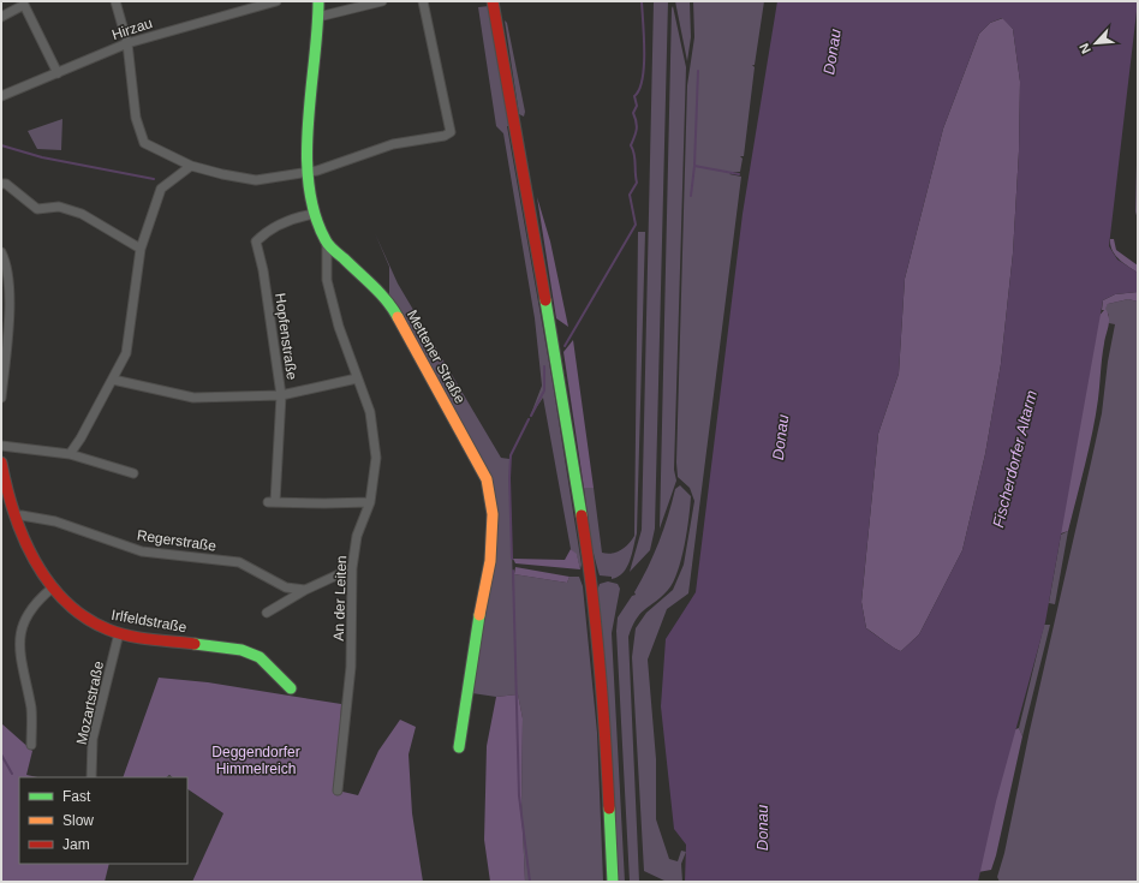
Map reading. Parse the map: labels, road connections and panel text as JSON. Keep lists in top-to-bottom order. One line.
{"streets":{"street":["Hirzau","Hopfenstraße","Mettener Straße","Regerstraße","An der Leiten","Irlfeldstraße","Mozartstraße"]},"crossings":[["Hopfenstraße","Mettener Straße"],["Hopfenstraße","An der Leiten"],["Mettener Straße","An der Leiten"],["Regerstraße","Irlfeldstraße"],["Irlfeldstraße","Mozartstraße"]],"water":["Donau","Fischerdorfer Altarm"],"parks":["Deggendorfer Himmelreich"],"legend":["Fast","Slow","Jam"],"north":"bottom left"}
